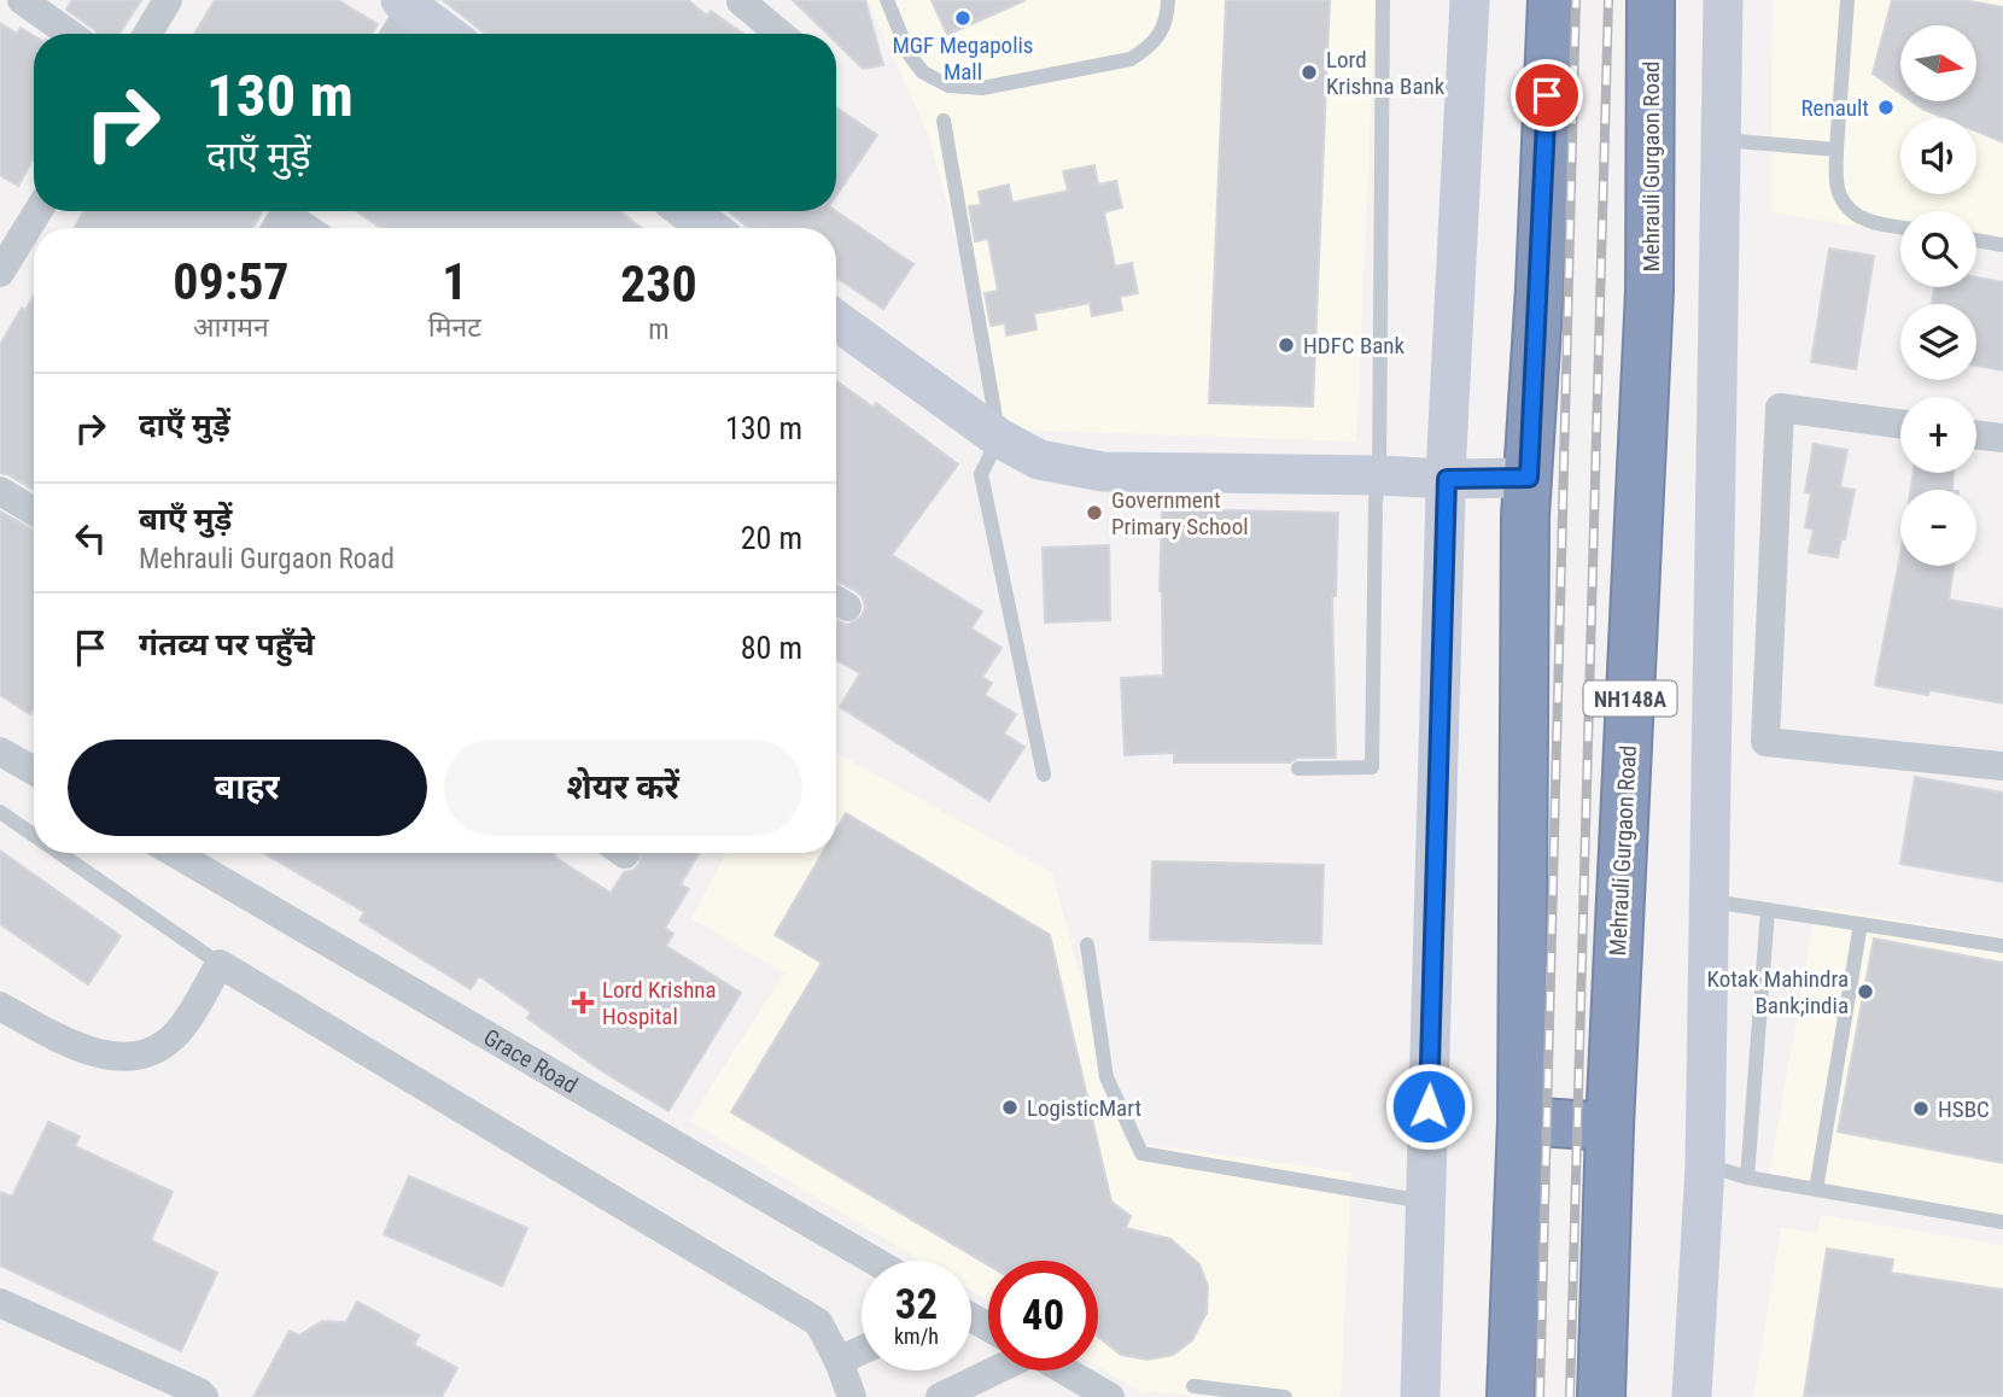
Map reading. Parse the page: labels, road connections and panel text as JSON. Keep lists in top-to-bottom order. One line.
{"streets":{"highway":["Mehrauli Gurgaon Road","NH148A"],"street":["Grace Road"]},"places":{"other":["MGF Megapolis Mall","Lord Krishna Bank","Renault","HDFC Bank","Government Primary School","Kotak Mahindra Bank;india","LogisticMart","HSBC"],"health":["Lord Krishna Hospital"]},"north":"right","page":{"map_buttons":["+","−"],"turn":["130 m","दाएँ मुड़ें"],"eta":["09:57","आगमन","1","मिनट","230","m"],"list":[{"name":"दाएँ मुड़ें","value":"130 m"},{"name":"बाएँ मुड़ें","note":"Mehrauli Gurgaon Road","value":"20 m"},{"name":"गंतव्य पर पहुँचे","value":"80 m"}],"buttons":["बाहर","शेयर करें"],"speed":"32 km/h","limit":"40"}}
